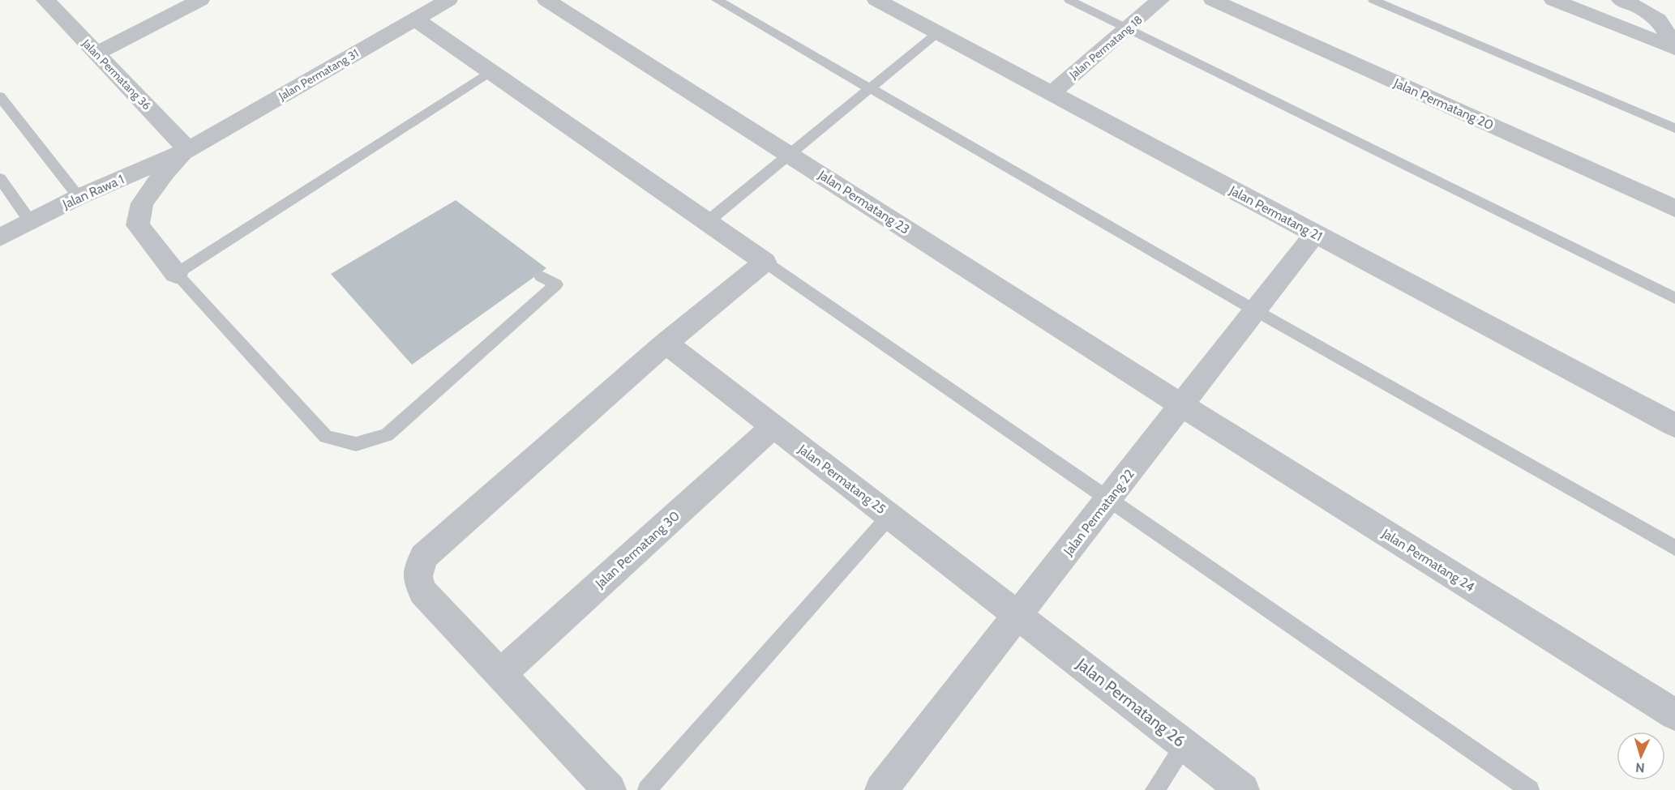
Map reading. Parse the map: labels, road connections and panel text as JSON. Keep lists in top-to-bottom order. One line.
{"streets":{"street":["Jalan Permatang 18","Jalan Permatang 36","Jalan Permatang 31","Jalan Permatang 20","Jalan Rawa 1","Jalan Permatang 23","Jalan Permatang 21","Jalan Permatang 25","Jalan Permatang 22","Jalan Permatang 30","Jalan Permatang 24","Jalan Permatang 26"]},"crossings":[["Jalan Permatang 18","Jalan Permatang 21"],["Jalan Permatang 36","Jalan Permatang 31"],["Jalan Permatang 36","Jalan Rawa 1"],["Jalan Permatang 31","Jalan Rawa 1"],["Jalan Permatang 23","Jalan Permatang 22"],["Jalan Permatang 23","Jalan Permatang 24"],["Jalan Permatang 21","Jalan Permatang 22"],["Jalan Permatang 25","Jalan Permatang 22"],["Jalan Permatang 25","Jalan Permatang 30"],["Jalan Permatang 25","Jalan Permatang 26"],["Jalan Permatang 22","Jalan Permatang 24"],["Jalan Permatang 22","Jalan Permatang 26"]],"north":"bottom"}
